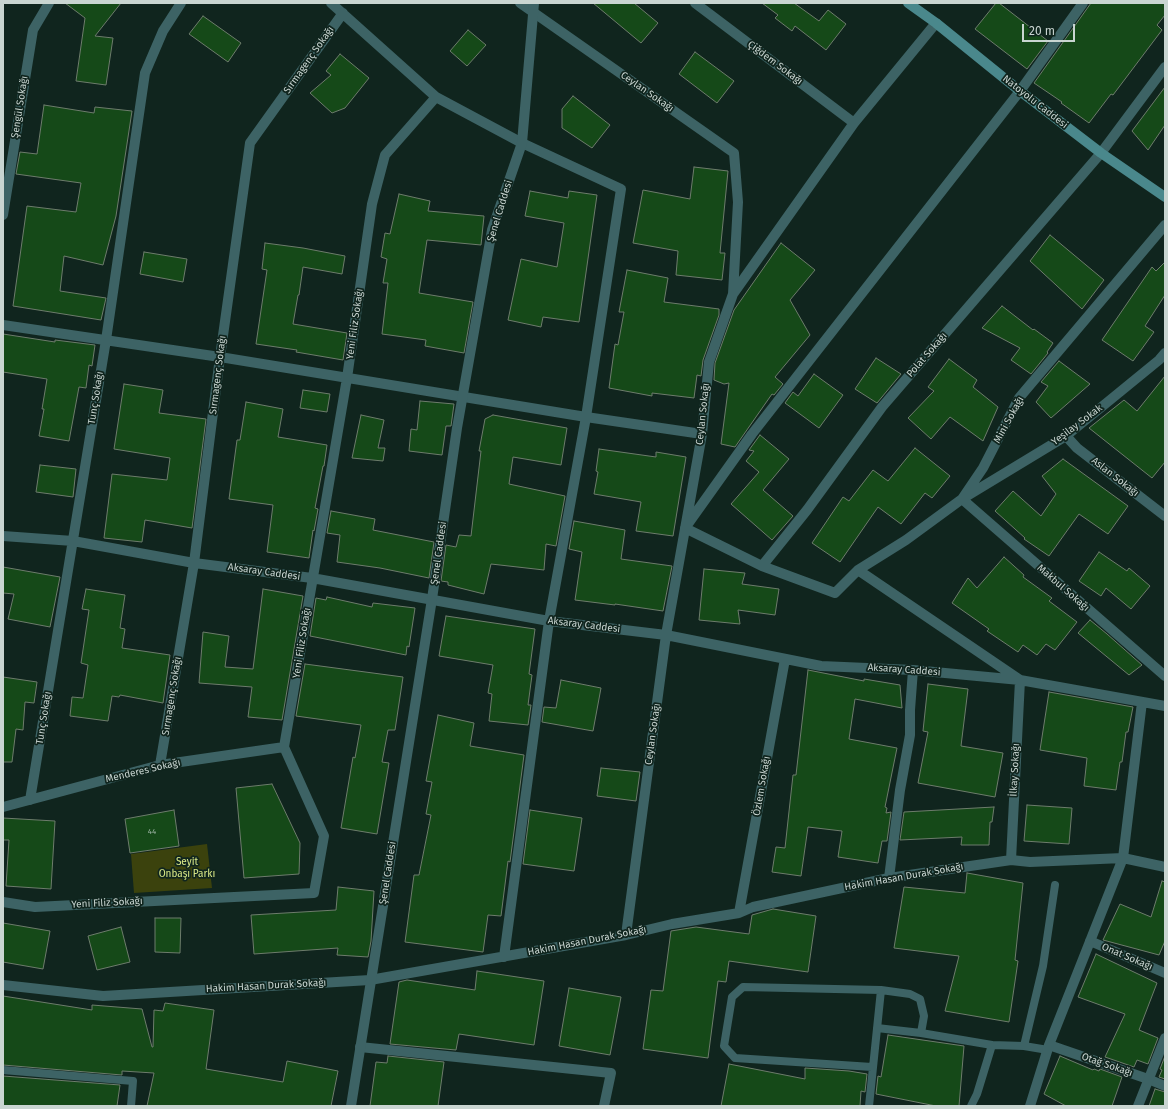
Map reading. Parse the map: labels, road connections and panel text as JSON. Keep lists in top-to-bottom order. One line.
{"streets":{"main road":["Natoyolu Caddesi"],"street":["Sırmagenç Sokağı","Çiğdem Sokağı","Ceylan Sokağı","Şengül Sokağı","Şenel Caddesi","Yeni Filiz Sokağı","Polat Sokağı","Tunç Sokağı","Mini Sokağı","Yeşilay Sokak","Aslan Sokağı","Aksaray Caddesi","Makbul Sokağı","İlkay Sokağı","Menderes Sokağı","Özlem Sokağı","Hakim Hasan Durak Sokağı","Onat Sokağı","Otağ Sokağı"]},"crossings":[["Sırmagenç Sokağı","Aksaray Caddesi"],["Sırmagenç Sokağı","Menderes Sokağı"],["Ceylan Sokağı","Şenel Caddesi"],["Ceylan Sokağı","Aksaray Caddesi"],["Ceylan Sokağı","Hakim Hasan Durak Sokağı"],["Natoyolu Caddesi","Polat Sokağı"],["Şenel Caddesi","Aksaray Caddesi"],["Şenel Caddesi","Hakim Hasan Durak Sokağı"],["Yeni Filiz Sokağı","Aksaray Caddesi"],["Yeni Filiz Sokağı","Menderes Sokağı"],["Polat Sokağı","Mini Sokağı"],["Tunç Sokağı","Aksaray Caddesi"],["Tunç Sokağı","Menderes Sokağı"],["Mini Sokağı","Yeşilay Sokak"],["Mini Sokağı","Makbul Sokağı"],["Yeşilay Sokak","Aslan Sokağı"],["Yeşilay Sokak","Makbul Sokağı"],["Aksaray Caddesi","İlkay Sokağı"],["Aksaray Caddesi","Özlem Sokağı"],["İlkay Sokağı","Hakim Hasan Durak Sokağı"],["Özlem Sokağı","Hakim Hasan Durak Sokağı"]],"parks":["Seyit Onbaşı Parkı"],"house_numbers":["44"],"scale_bar":"20 m"}
